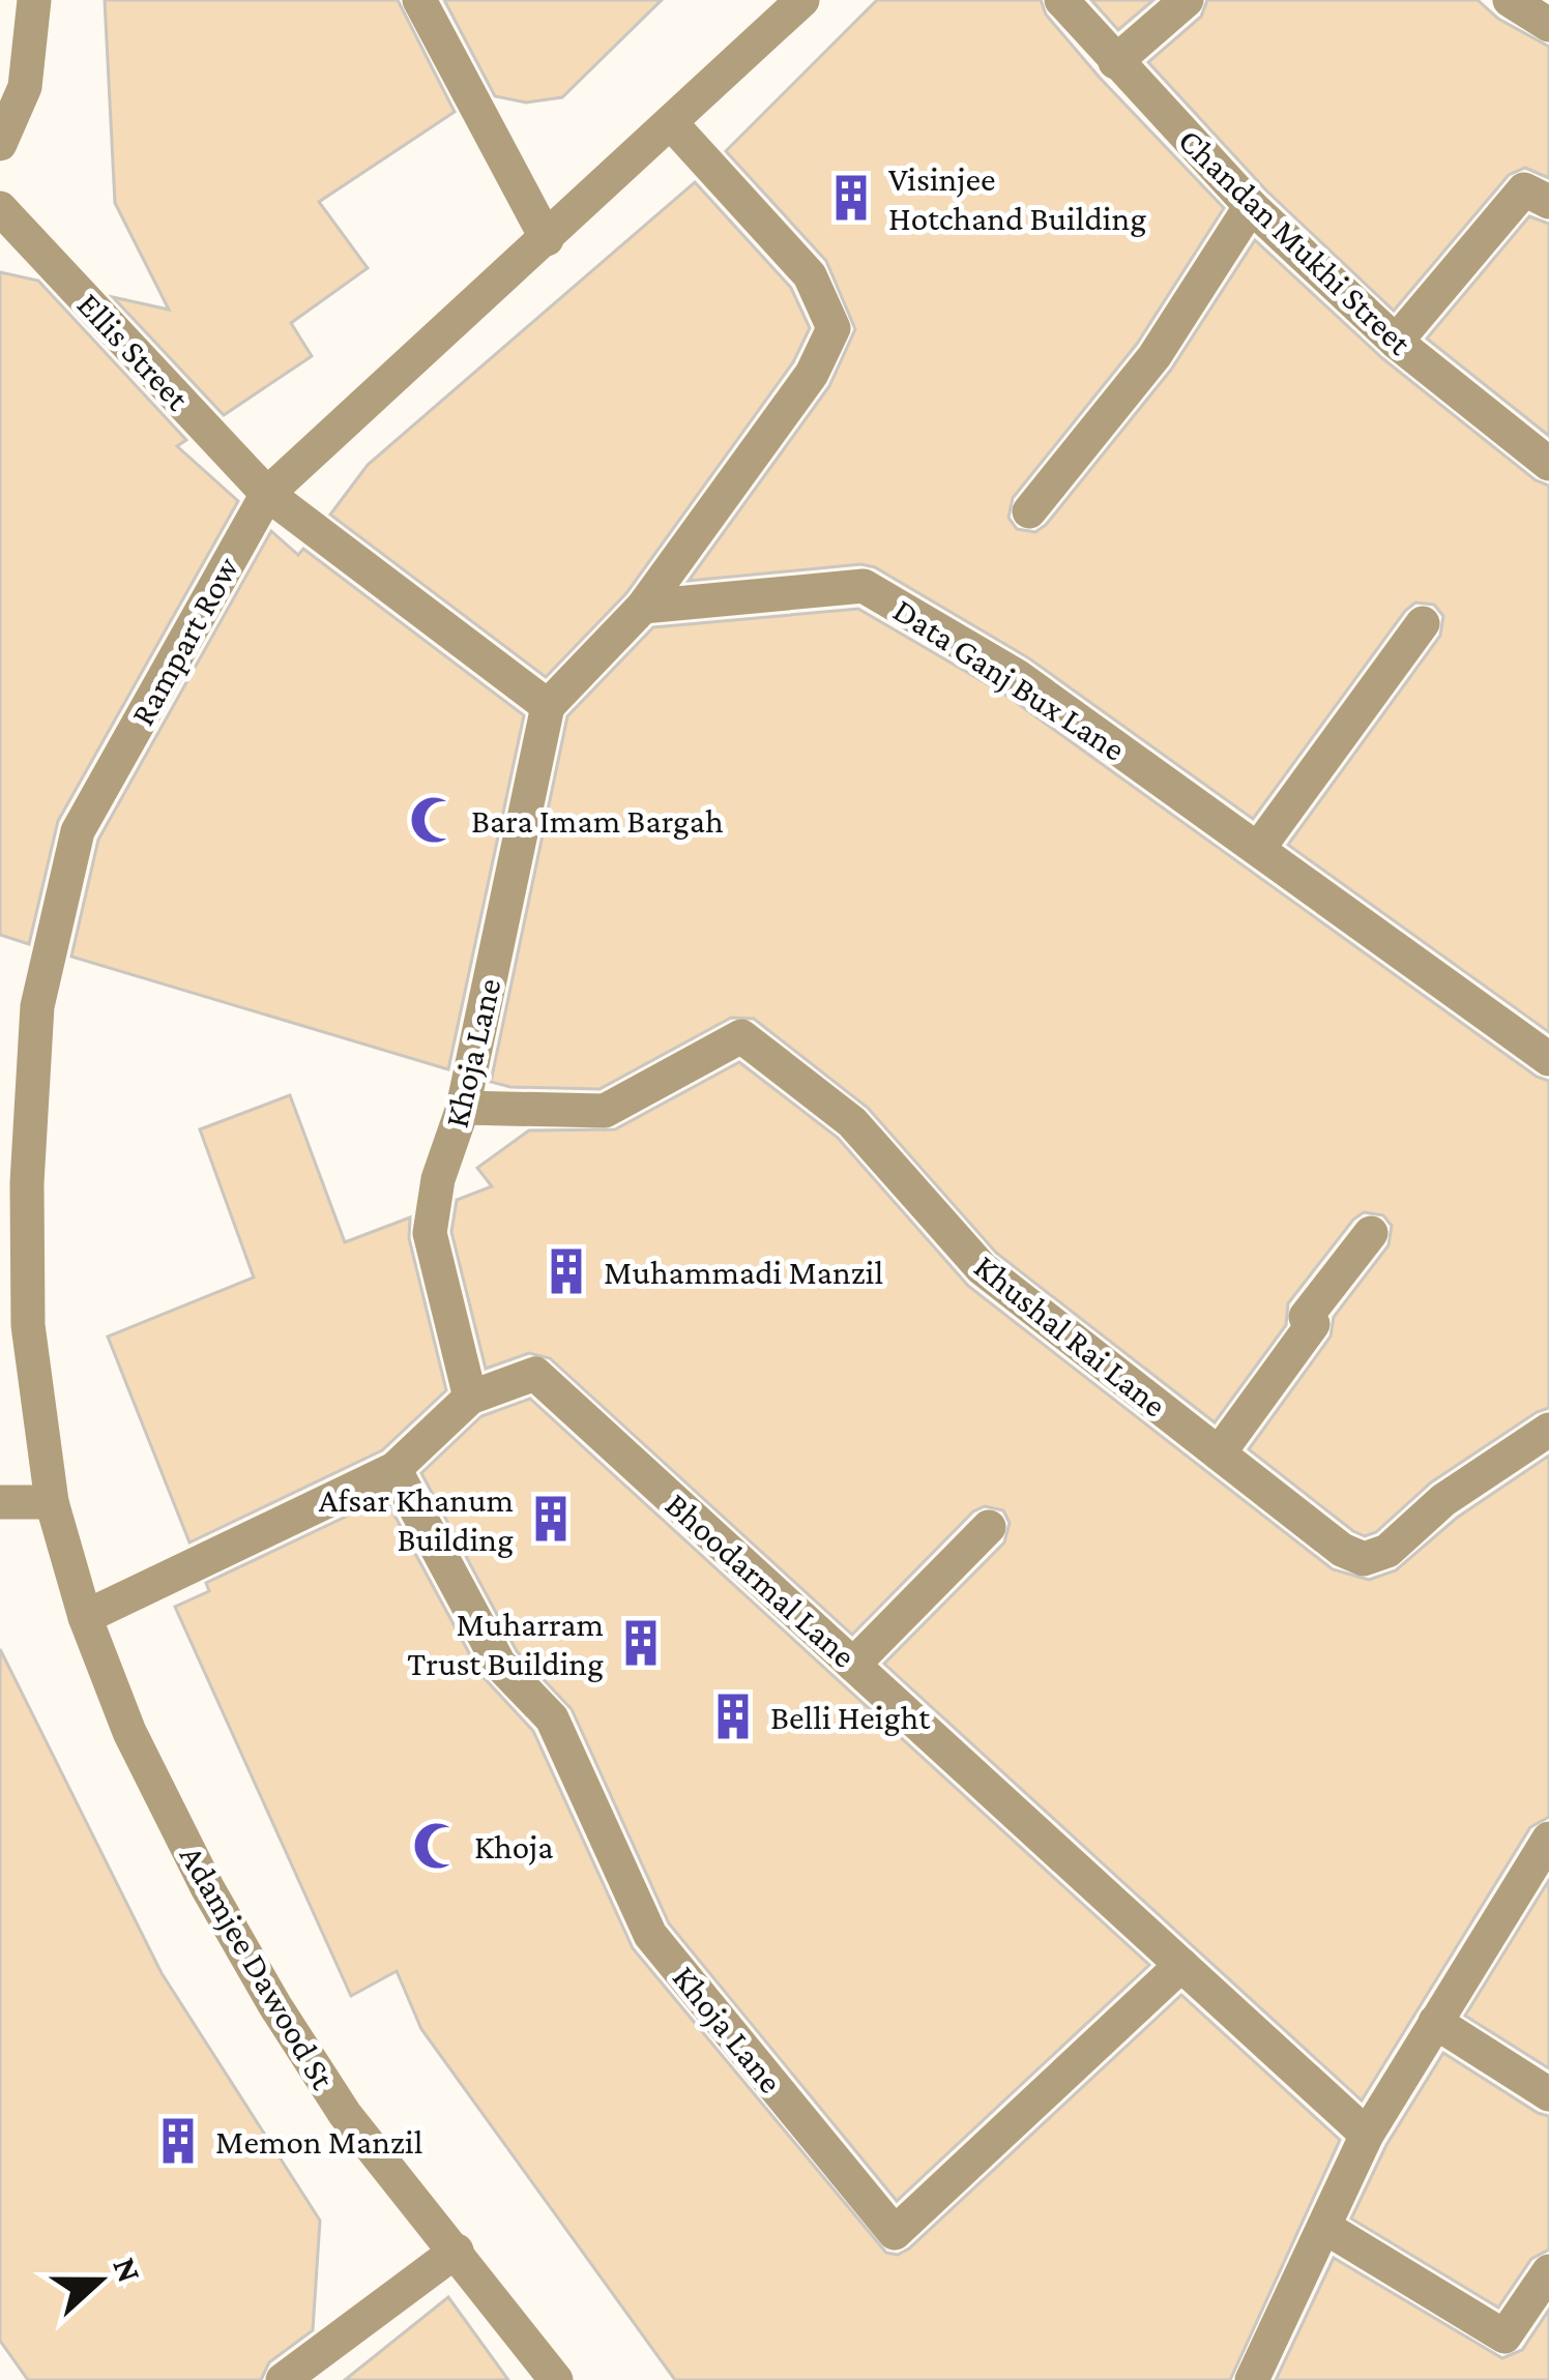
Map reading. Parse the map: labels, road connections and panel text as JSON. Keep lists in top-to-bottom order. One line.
{"streets":{"street":["Chandan Mukhi Street","Ellis Street","Rampart Row","Data Ganj Bux Lane","Khoja Lane","Khushal Rai Lane","Bhoodarmal Lane","Adamjee Dawood St"]},"crossings":[["Ellis Street","Rampart Row"],["Rampart Row","Adamjee Dawood St"],["Khoja Lane","Khushal Rai Lane"],["Khoja Lane","Bhoodarmal Lane"],["Bhoodarmal Lane","Adamjee Dawood St"]],"places":{"building":["Visinjee Hotchand Building","Muhammadi Manzil","Afsar Khanum Building","Muharram Trust Building","Belli Height","Memon Manzil"],"mosque":["Bara Imam Bargah","Khoja"]},"north":"right"}
